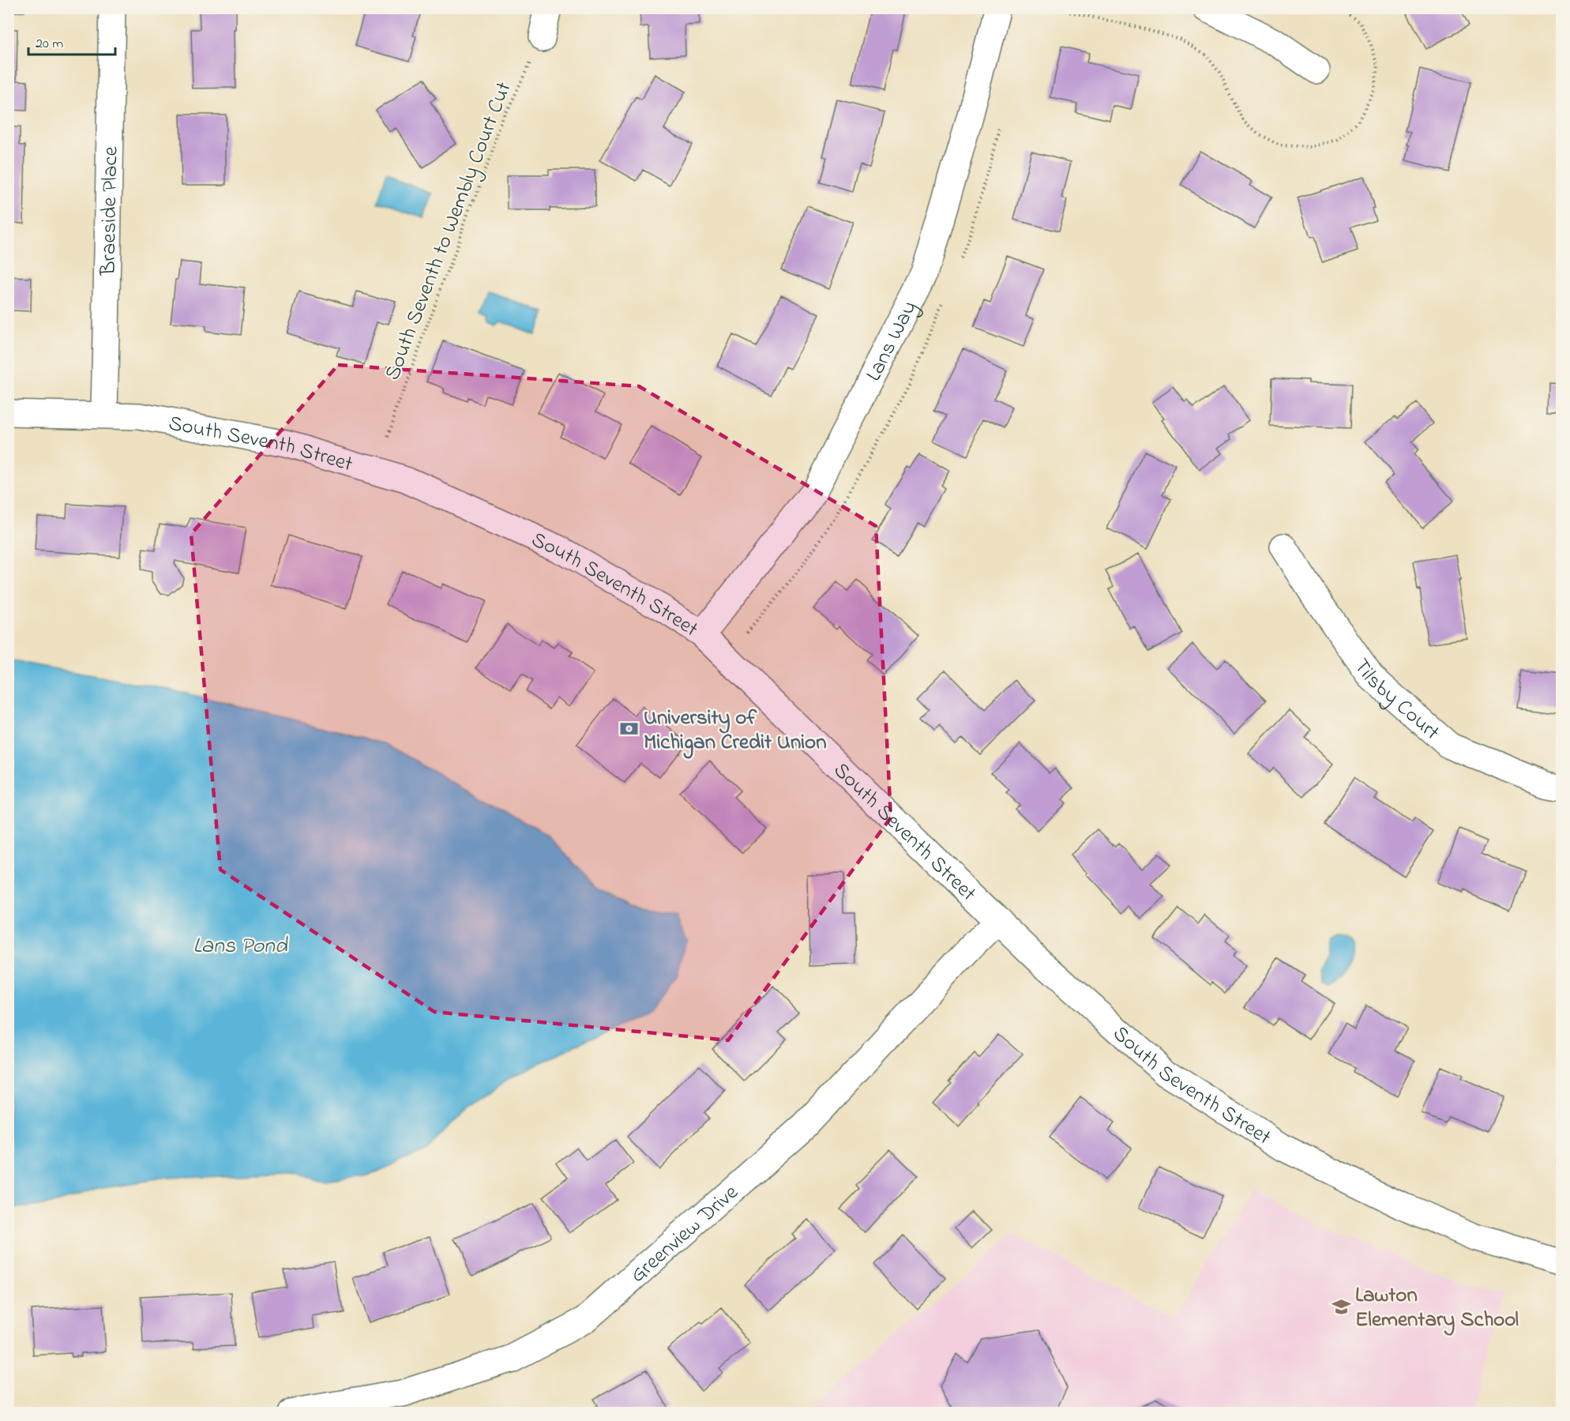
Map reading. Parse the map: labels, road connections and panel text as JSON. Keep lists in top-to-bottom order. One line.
{"streets":{"street":["Braeside Place","Lans Way","South Seventh Street","Tilsby Court","Greenview Drive"],"path":["South Seventh to Wembly Court Cut"]},"crossings":[["Braeside Place","South Seventh Street"],["Lans Way","South Seventh Street"],["South Seventh Street","Greenview Drive"]],"water":["Lans Pond"],"places":{"bank":["University of Michigan Credit Union"],"school or university":["Lawton Elementary School"]},"scale_bar":"20 m"}
